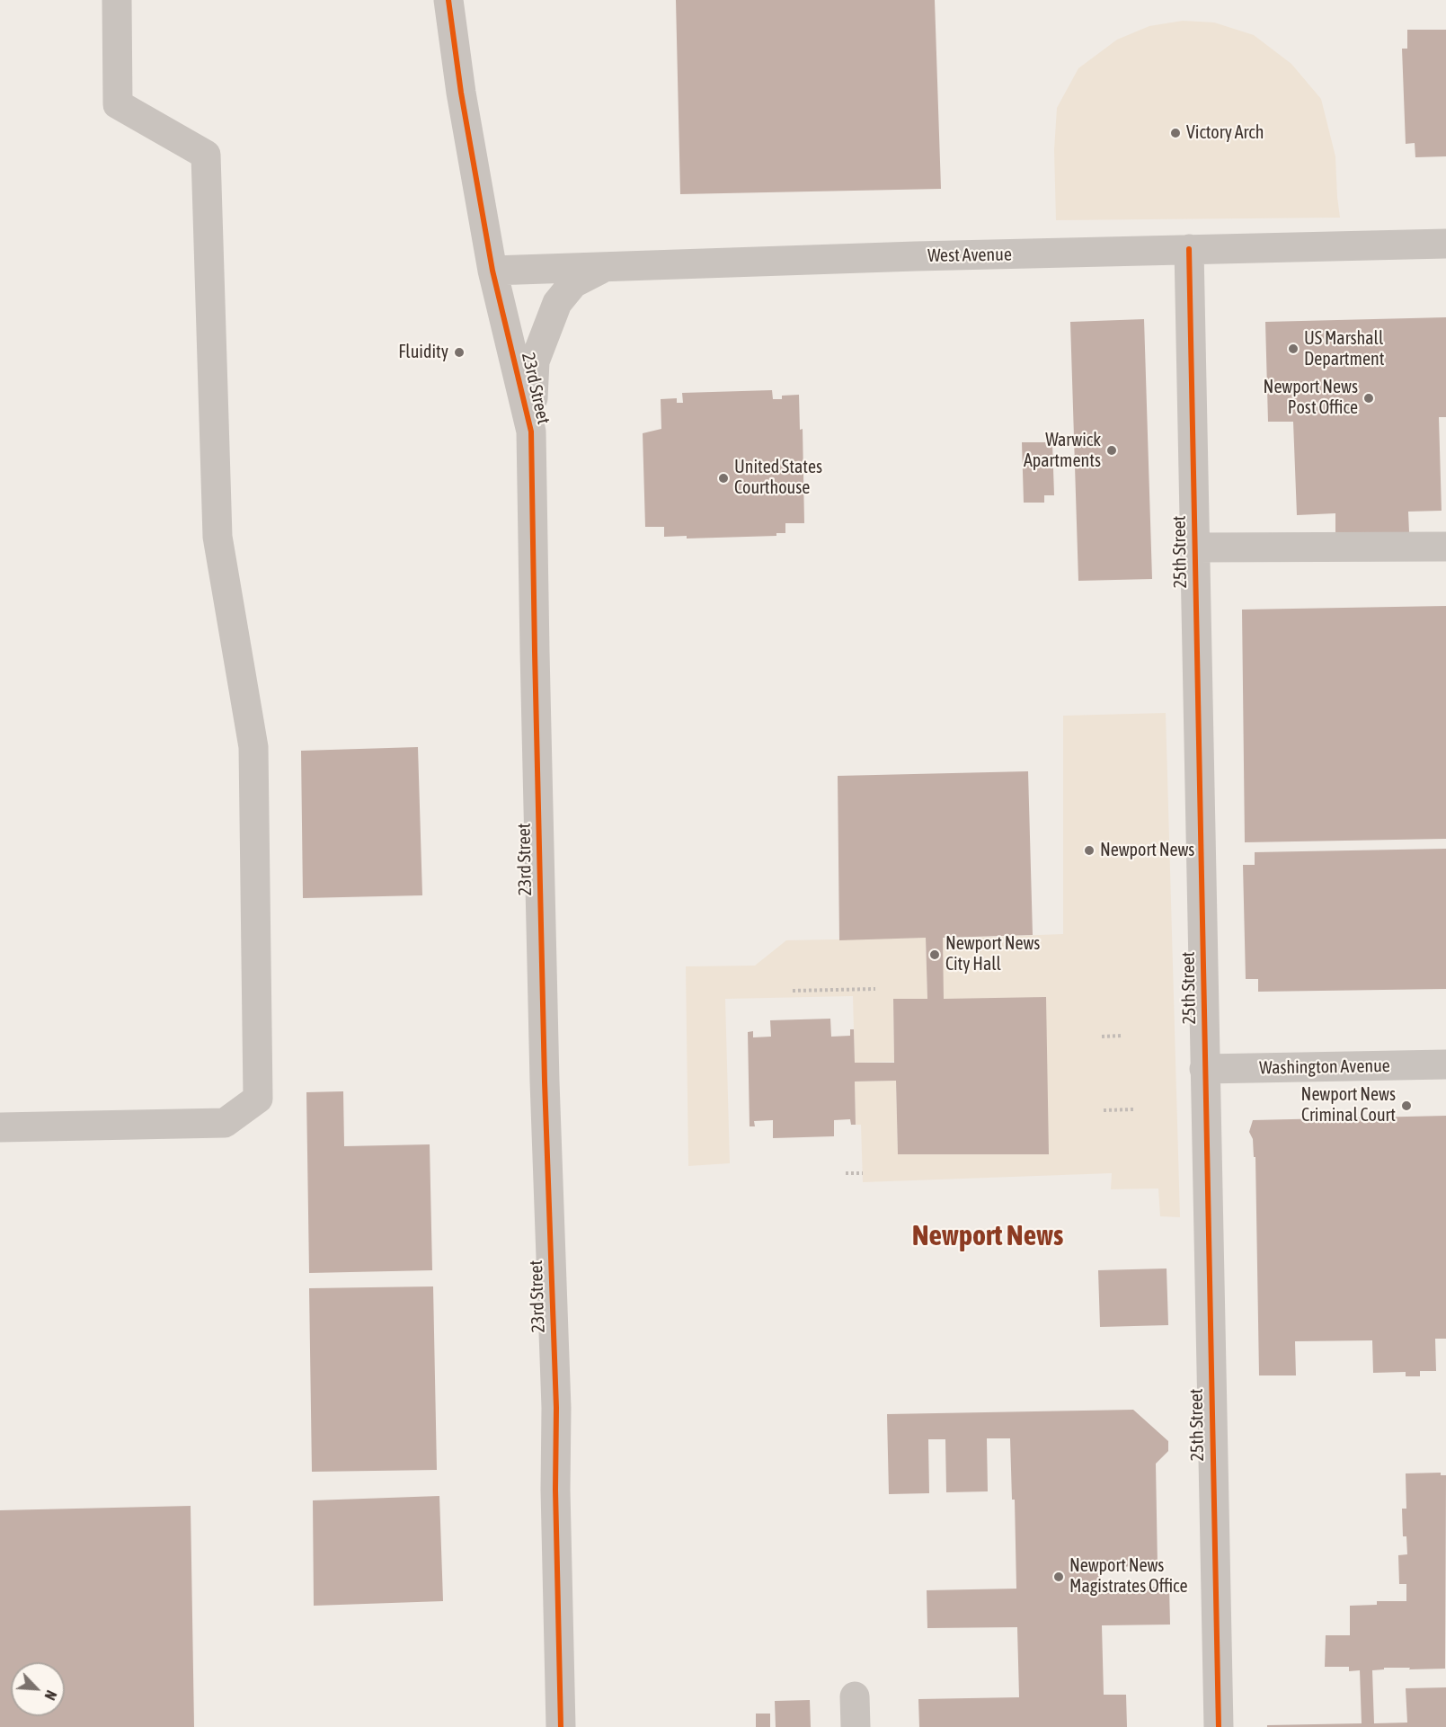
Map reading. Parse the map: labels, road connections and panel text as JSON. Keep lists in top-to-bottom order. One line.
{"streets":{"street":["West Avenue","23rd Street","25th Street","Washington Avenue"]},"crossings":[["West Avenue","23rd Street"],["West Avenue","25th Street"],["25th Street","Washington Avenue"]],"districts":["Newport News"],"places":["Victory Arch","US Marshall Department","Fluidity","Newport News Post Office","Warwick Apartments","United States Courthouse","Newport News","Newport News City Hall","Newport News Criminal Court","Newport News Magistrates Office"],"north":"bottom right"}
